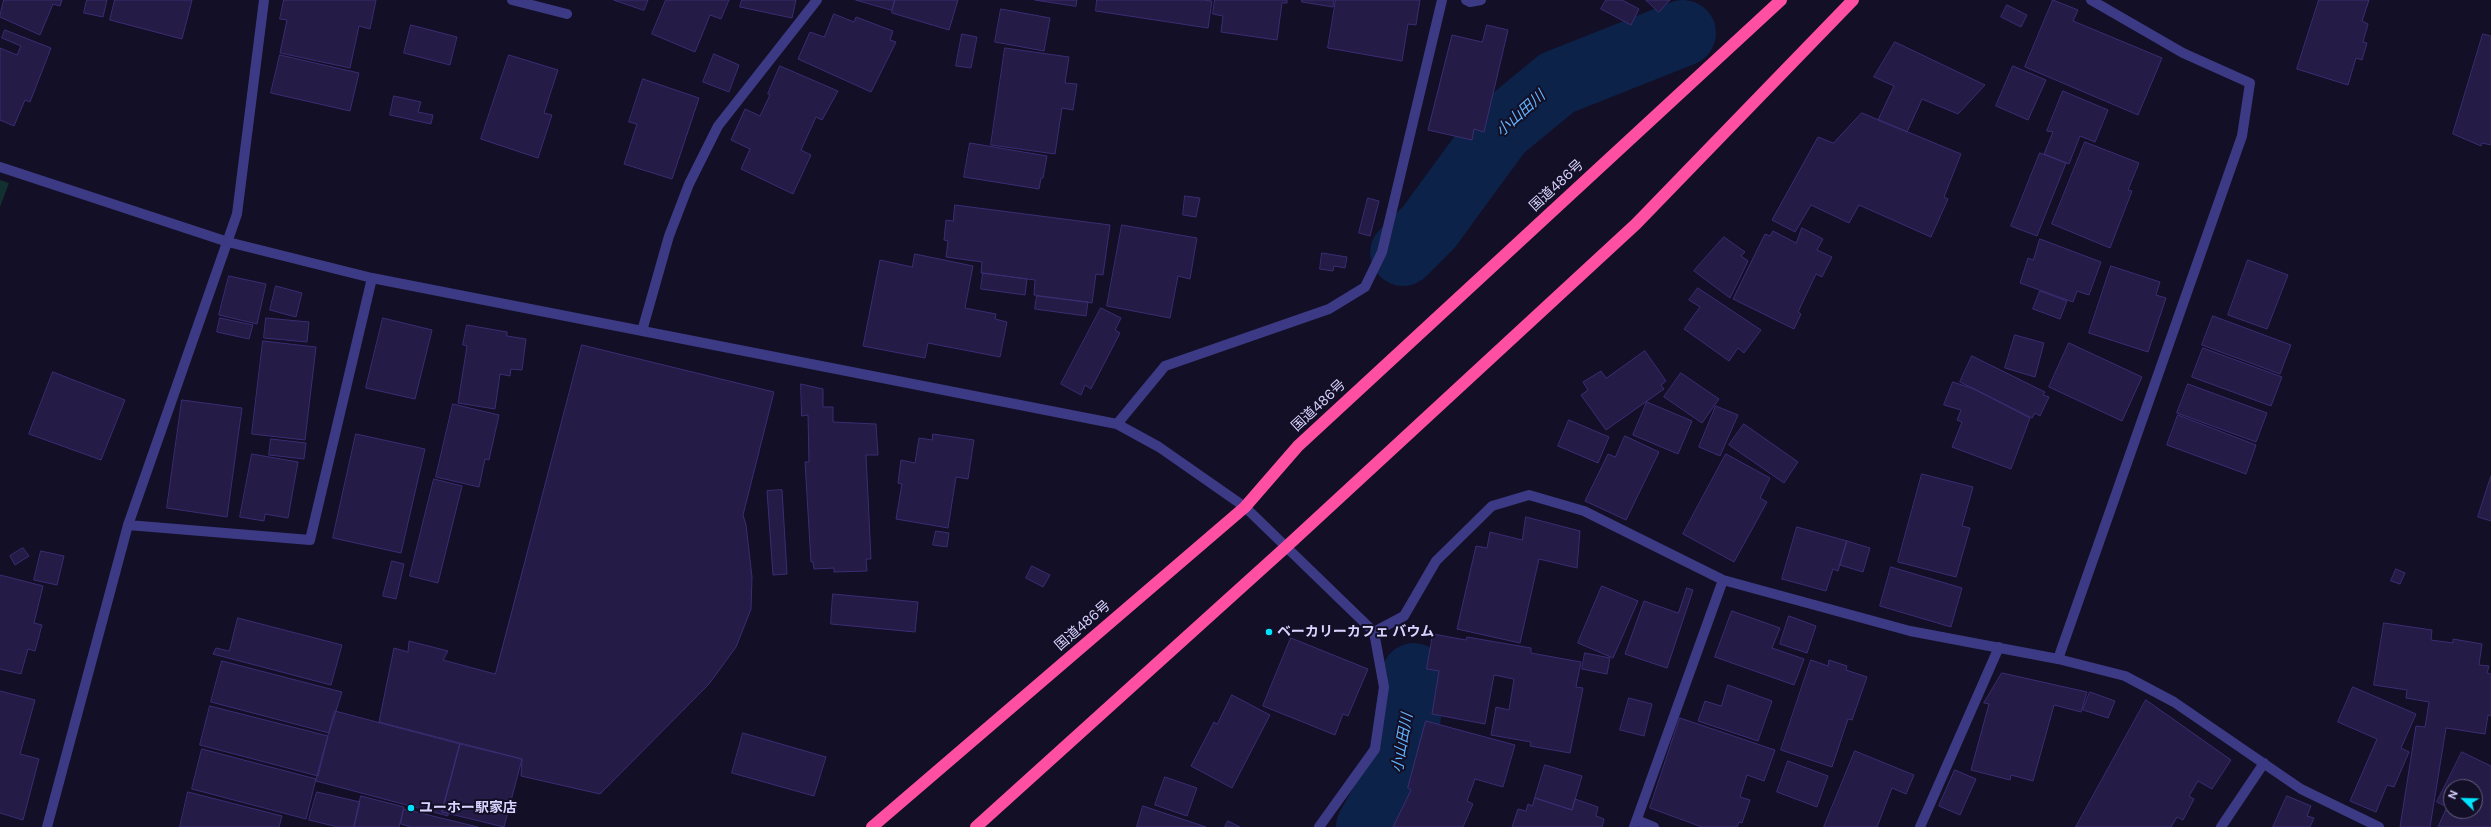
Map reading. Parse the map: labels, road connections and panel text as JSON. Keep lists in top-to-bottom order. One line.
{"streets":{"highway":["国道486号"]},"water":["小山田川"],"places":["ベーカリーカフェ バウム","ユーホー駅家店"],"north":"top left"}
